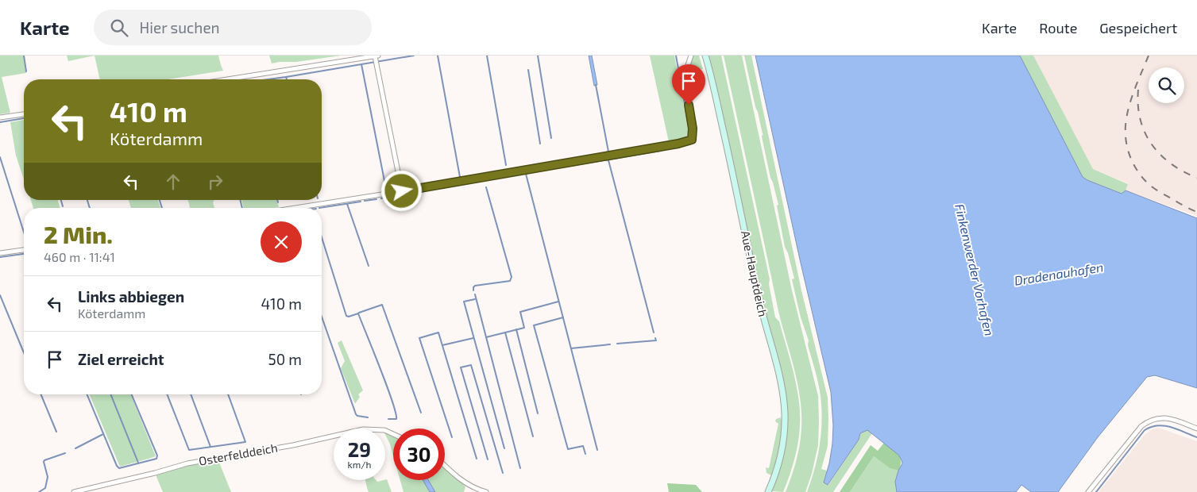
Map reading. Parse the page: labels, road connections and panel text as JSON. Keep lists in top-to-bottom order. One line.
{"streets":{"street":["Aue-Hauptdeich","Osterfelddeich"]},"water":["Finkenwerder Vorhafen","Dradenauhafen"],"page":{"header":"Karte","search":"Hier suchen","nav":["Karte","Route","Gespeichert"],"turn":["410 m","Köterdamm"],"heading":["2 Min.","460 m · 11:41"],"list":[{"name":"Links abbiegen","note":"Köterdamm","value":"410 m"},{"name":"Ziel erreicht","value":"50 m"}],"speed":"29 km/h","limit":"30"}}
